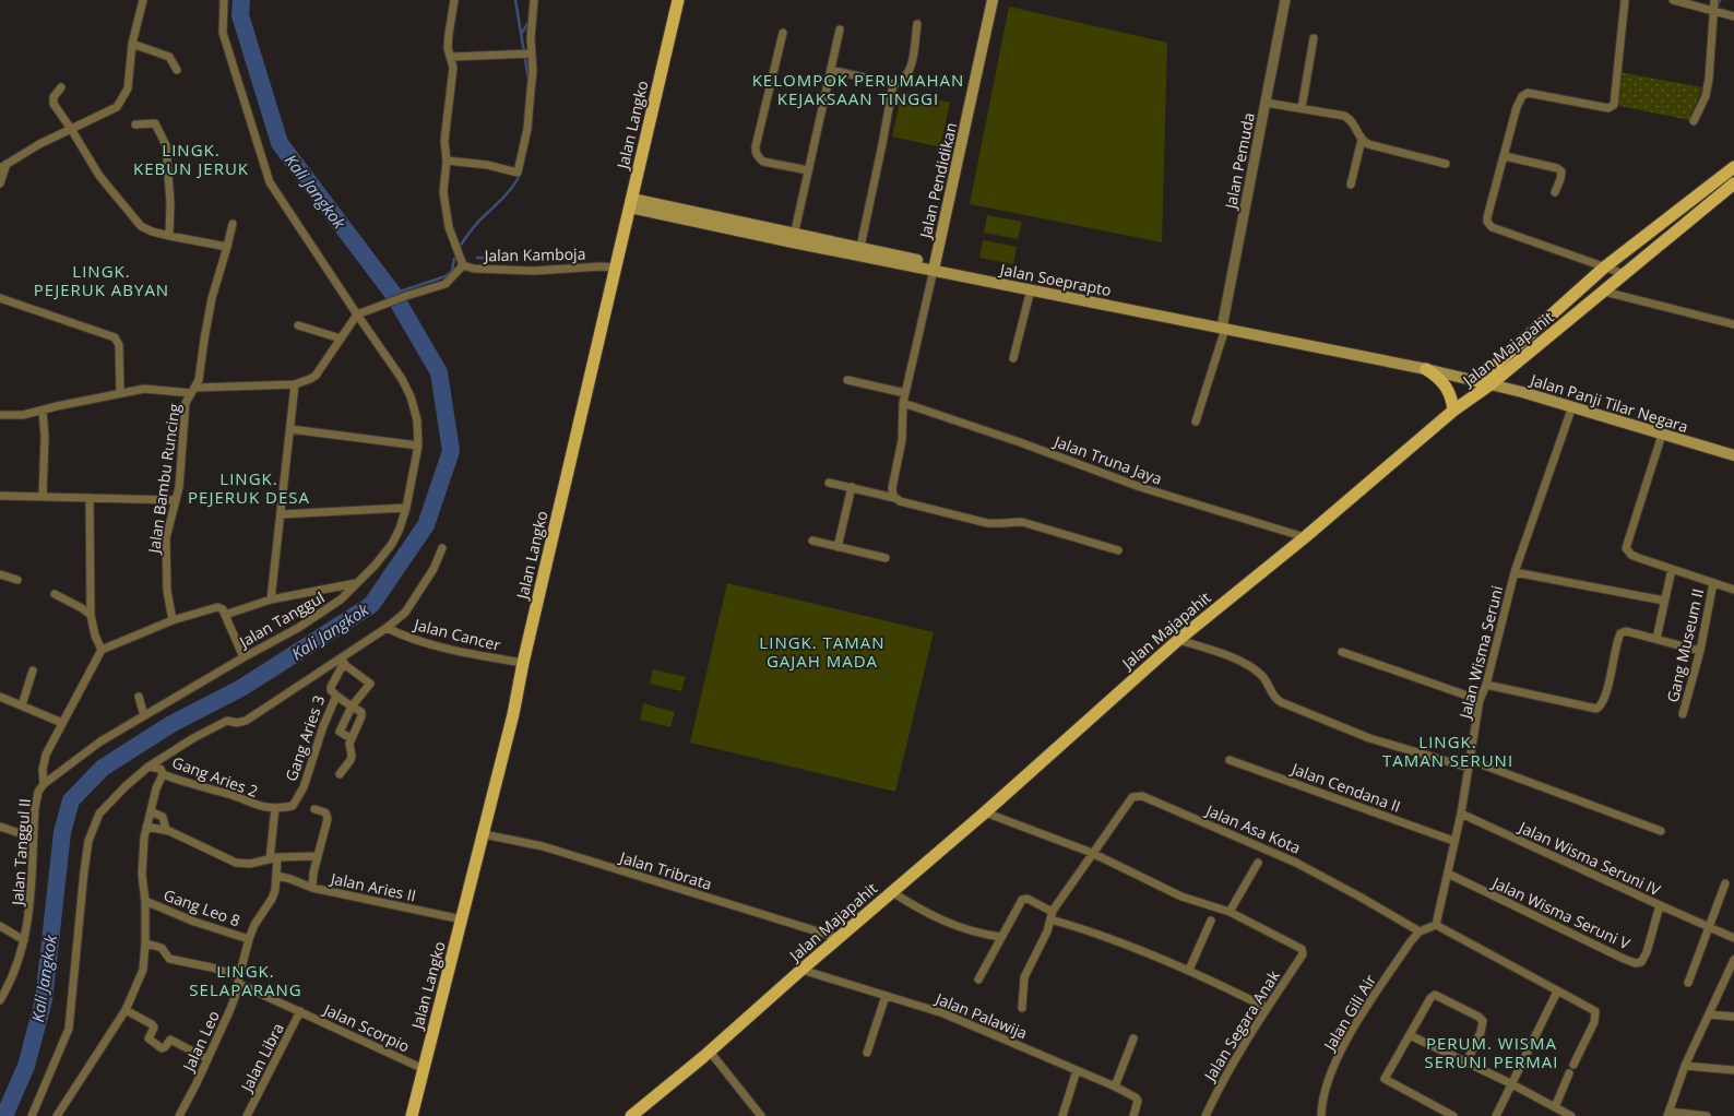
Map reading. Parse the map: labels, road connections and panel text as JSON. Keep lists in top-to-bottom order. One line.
{"streets":{"main road":["Jalan Langko","Jalan Pendidikan","Jalan Soeprapto","Jalan Majapahit","Jalan Panji Tilar Negara"],"street":["Jalan Pemuda","Jalan Kamboja","Jalan Truna Jaya","Jalan Bambu Runcing","Jalan Tanggul","Jalan Cancer","Gang Museum II","Jalan Wisma Seruni","Gang Aries 3","Gang Aries 2","Jalan Cendana II","Jalan Asa Kota","Jalan Tanggul II","Jalan Wisma Seruni IV","Jalan Tribrata","Jalan Aries II","Gang Leo 8","Jalan Wisma Seruni V","Jalan Gili Air","Jalan Palawija","Jalan Segara Anak","Jalan Scorpio","Jalan Leo","Jalan Libra"]},"crossings":[["Jalan Langko","Jalan Kamboja"],["Jalan Langko","Jalan Soeprapto"],["Jalan Langko","Jalan Cancer"],["Jalan Langko","Jalan Tribrata"],["Jalan Langko","Jalan Aries II"],["Jalan Langko","Jalan Scorpio"],["Jalan Pemuda","Jalan Soeprapto"],["Jalan Pendidikan","Jalan Soeprapto"],["Jalan Soeprapto","Jalan Majapahit"],["Jalan Soeprapto","Jalan Panji Tilar Negara"],["Jalan Majapahit","Jalan Panji Tilar Negara"],["Jalan Majapahit","Jalan Truna Jaya"],["Jalan Majapahit","Jalan Tribrata"],["Jalan Majapahit","Jalan Palawija"],["Jalan Panji Tilar Negara","Jalan Wisma Seruni"],["Jalan Tanggul","Jalan Tanggul II"],["Jalan Wisma Seruni","Jalan Cendana II"],["Jalan Wisma Seruni","Jalan Wisma Seruni IV"],["Jalan Wisma Seruni","Jalan Wisma Seruni V"],["Gang Aries 3","Gang Aries 2"],["Gang Aries 3","Jalan Leo"],["Gang Aries 2","Jalan Leo"],["Jalan Asa Kota","Jalan Gili Air"],["Jalan Wisma Seruni IV","Jalan Wisma Seruni V"],["Gang Leo 8","Jalan Leo"],["Jalan Scorpio","Jalan Leo"],["Jalan Scorpio","Jalan Libra"]],"districts":["KELOMPOK PERUMAHAN KEJAKSAAN TINGGI","LINGK. KEBUN JERUK","LINGK. PEJERUK ABYAN","LINGK. PEJERUK DESA","LINGK. TAMAN GAJAH MADA","LINGK. TAMAN SERUNI","LINGK. SELAPARANG","PERUM. WISMA SERUNI PERMAI"],"water":["Kali Jangkok"]}
